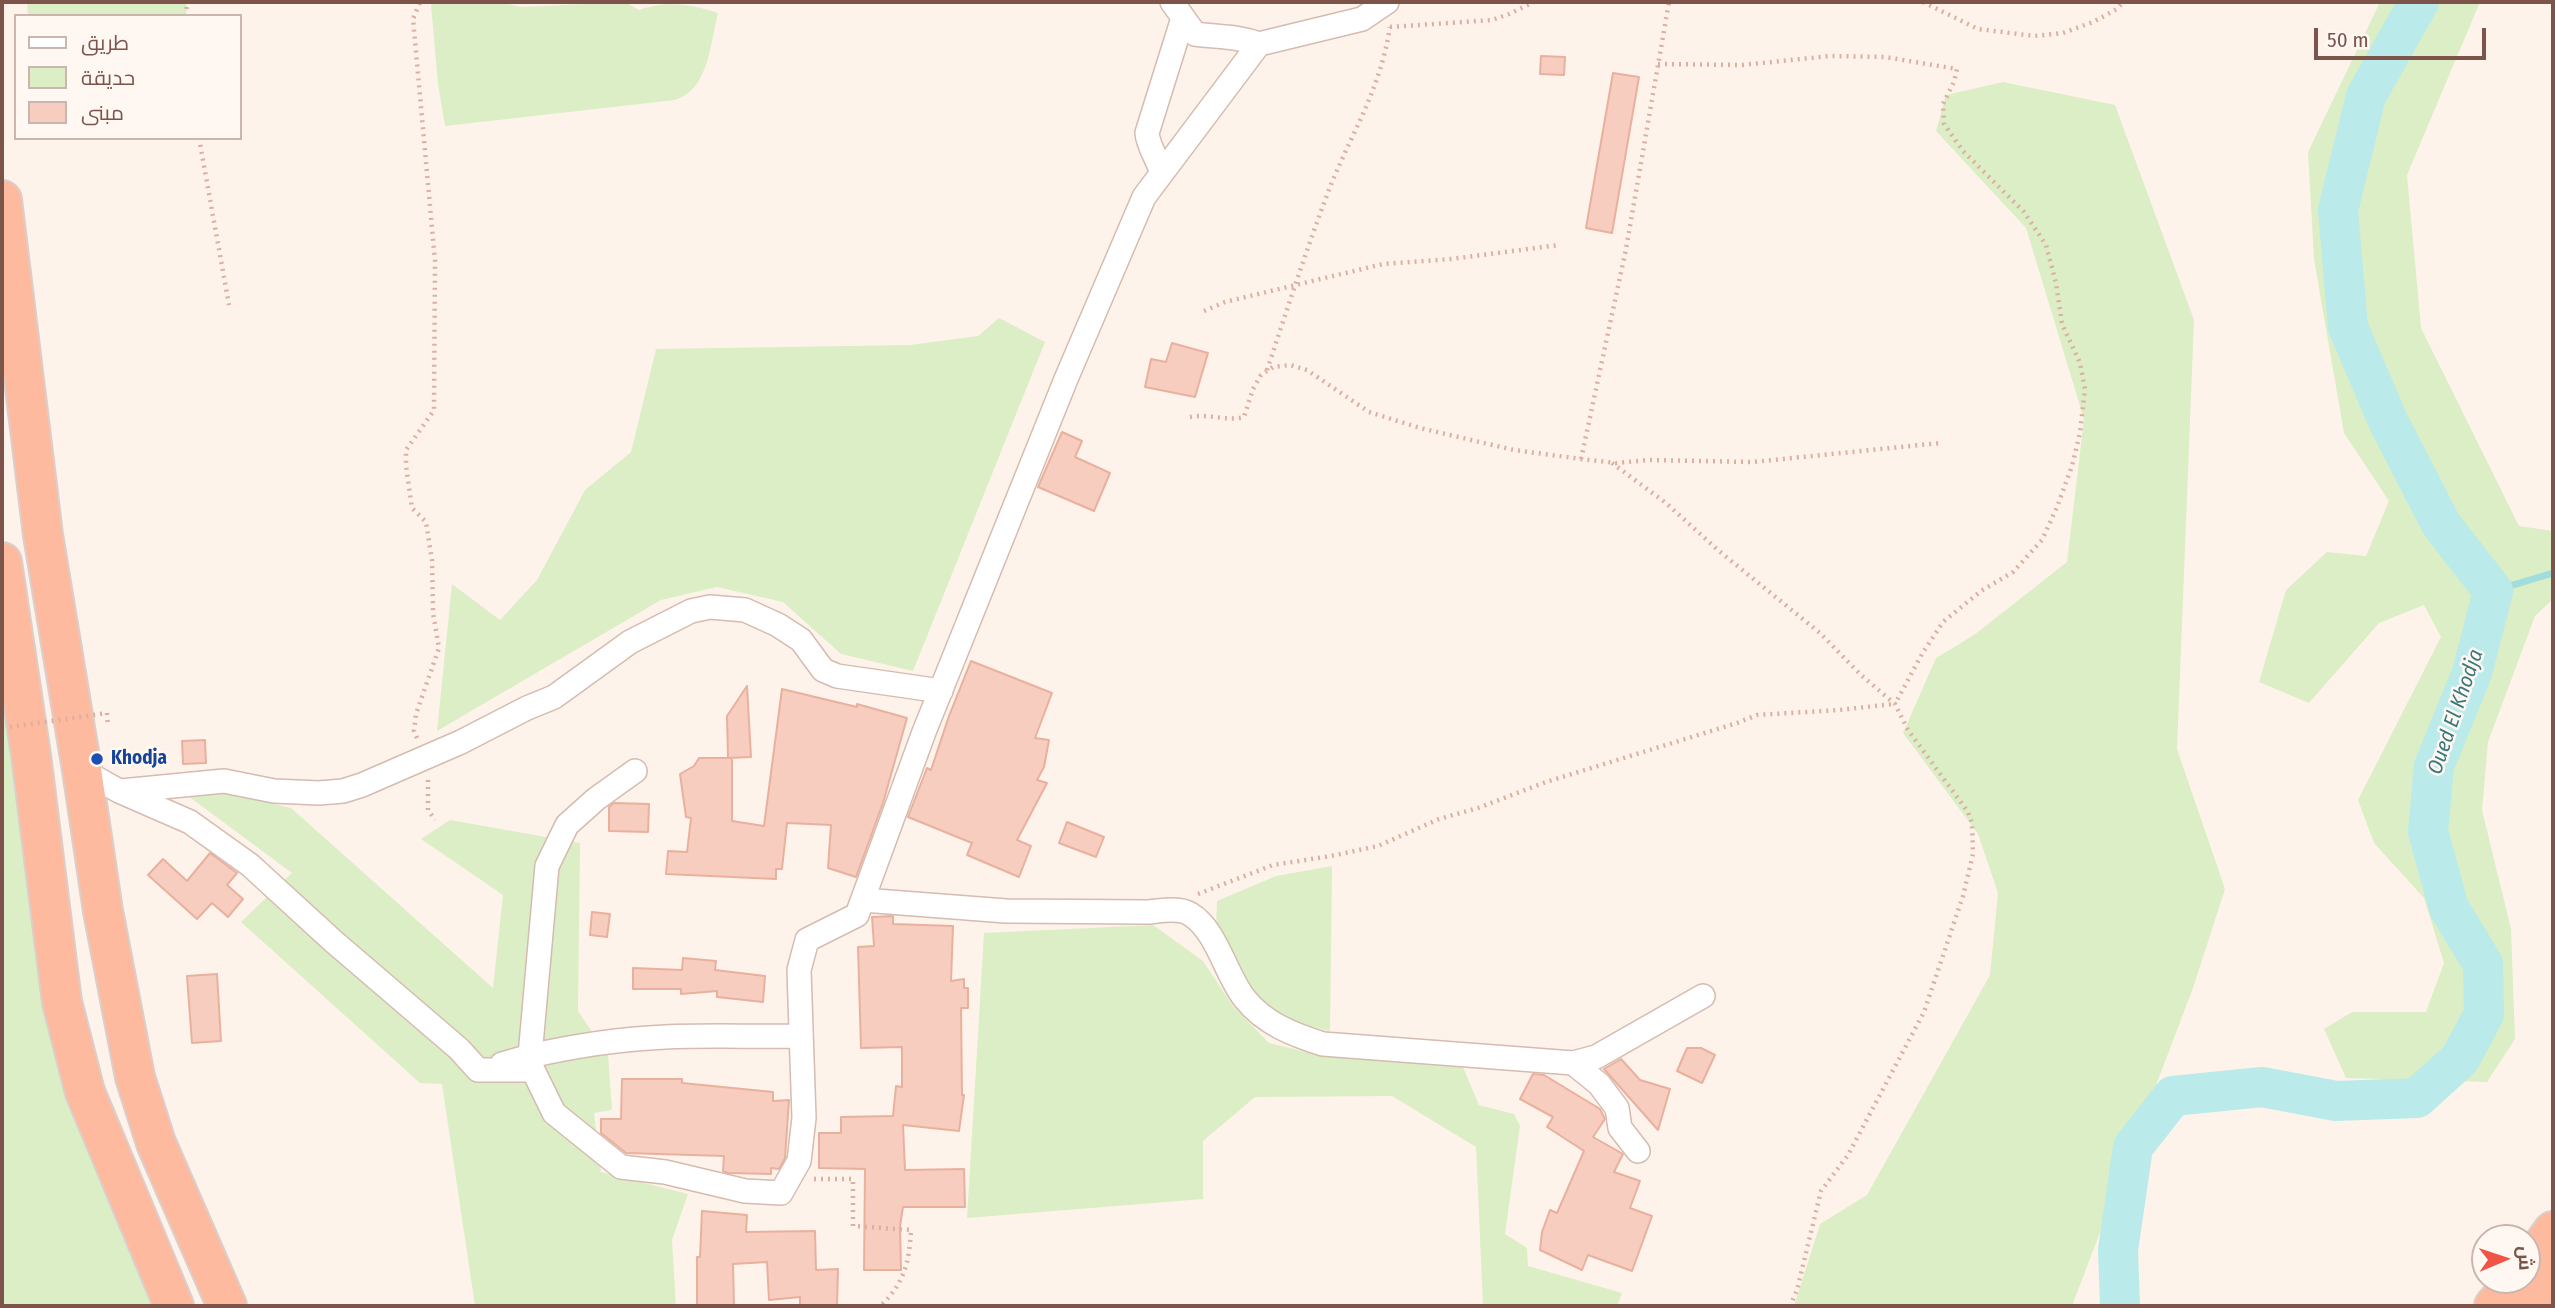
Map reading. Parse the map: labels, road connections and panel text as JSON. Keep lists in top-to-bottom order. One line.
{"water":["Oued El Khodja"],"places":["Khodja"],"legend":["طريق","حديقة","مبنى"],"scale_bar":"50 m","north":"right"}
